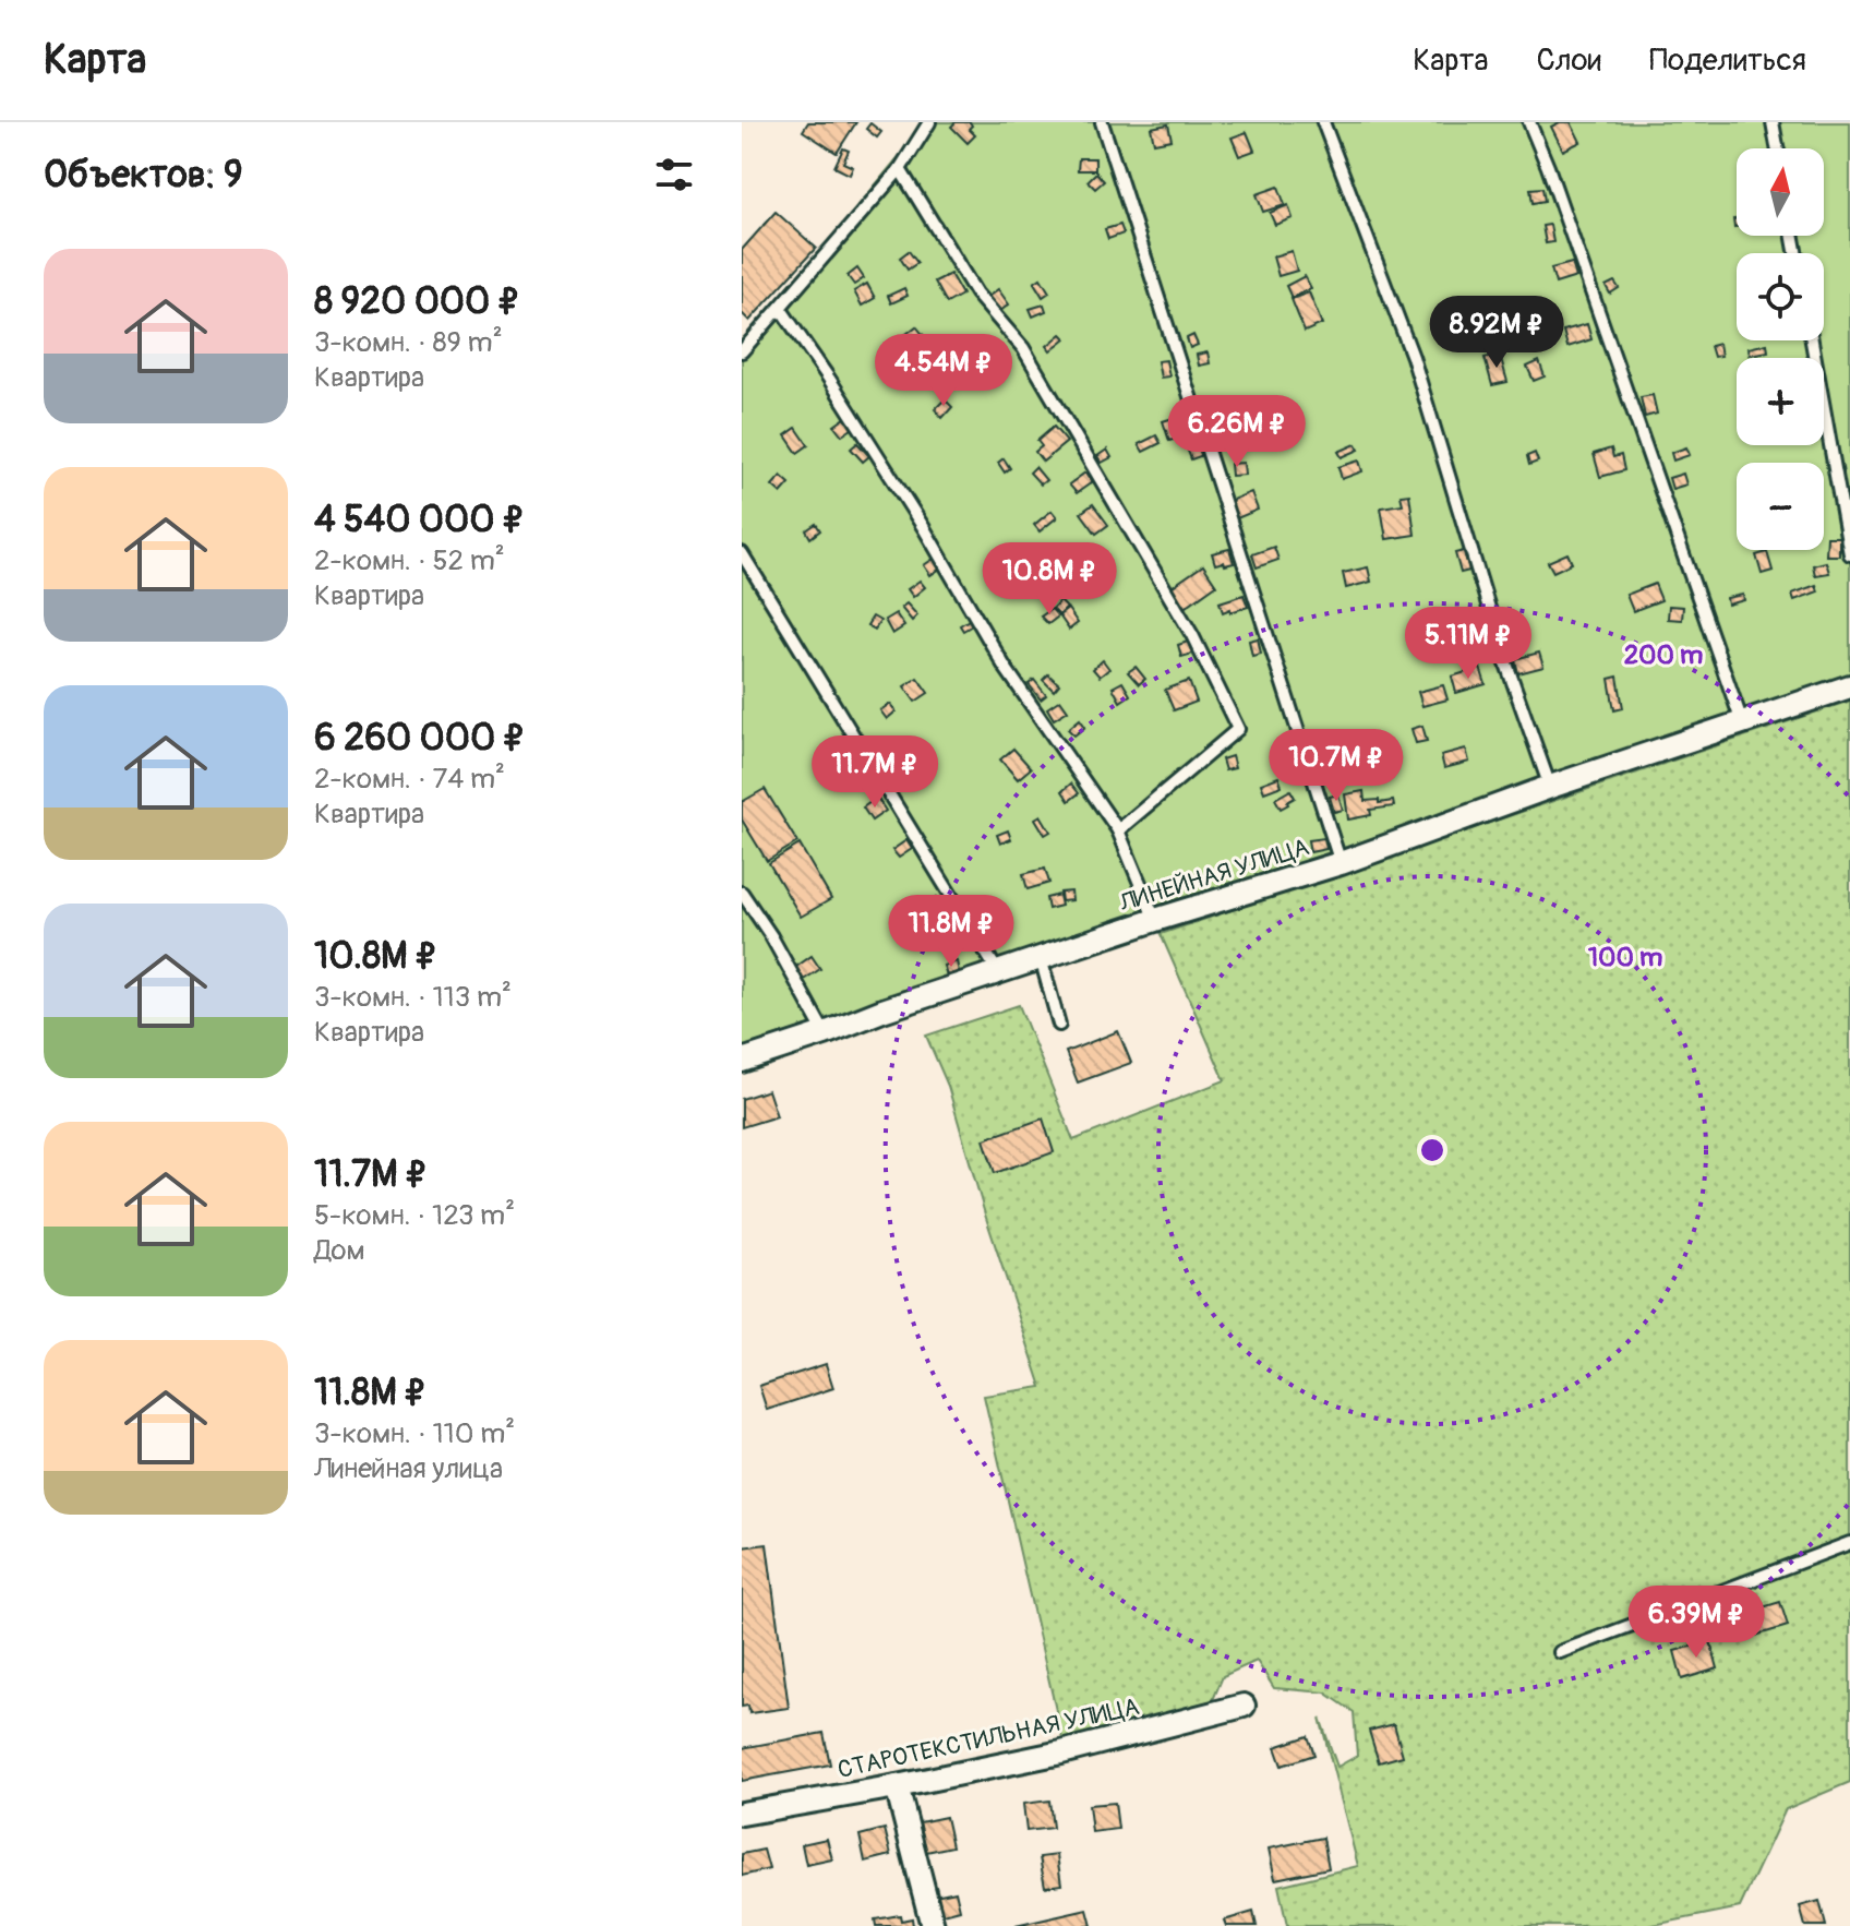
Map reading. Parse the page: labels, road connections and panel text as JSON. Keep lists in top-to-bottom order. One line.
{"streets":{"street":["ЛИНЕЙНАЯ УЛИЦА","СТАРОТЕКСТИЛЬНАЯ УЛИЦА"]},"north":"top","page":{"header":"Карта","nav":["Карта","Слои","Поделиться"],"heading":"Объектов: 9","map_buttons":["+","−"],"list":[{"name":"8 920 000 ₽","note":"3-комн. · 89 m² · Квартира"},{"name":"4 540 000 ₽","note":"2-комн. · 52 m² · Квартира"},{"name":"6 260 000 ₽","note":"2-комн. · 74 m² · Квартира"},{"name":"10.8M ₽","note":"3-комн. · 113 m² · Квартира"},{"name":"11.7M ₽","note":"5-комн. · 123 m² · Дом"},{"name":"11.8M ₽","note":"3-комн. · 110 m² · Линейная улица"}],"price":["8.92M ₽","4.54M ₽","6.26M ₽","10.8M ₽","5.11M ₽","10.7M ₽","11.7M ₽","11.8M ₽","6.39M ₽"]},"rings":["200 m","100 m"]}
